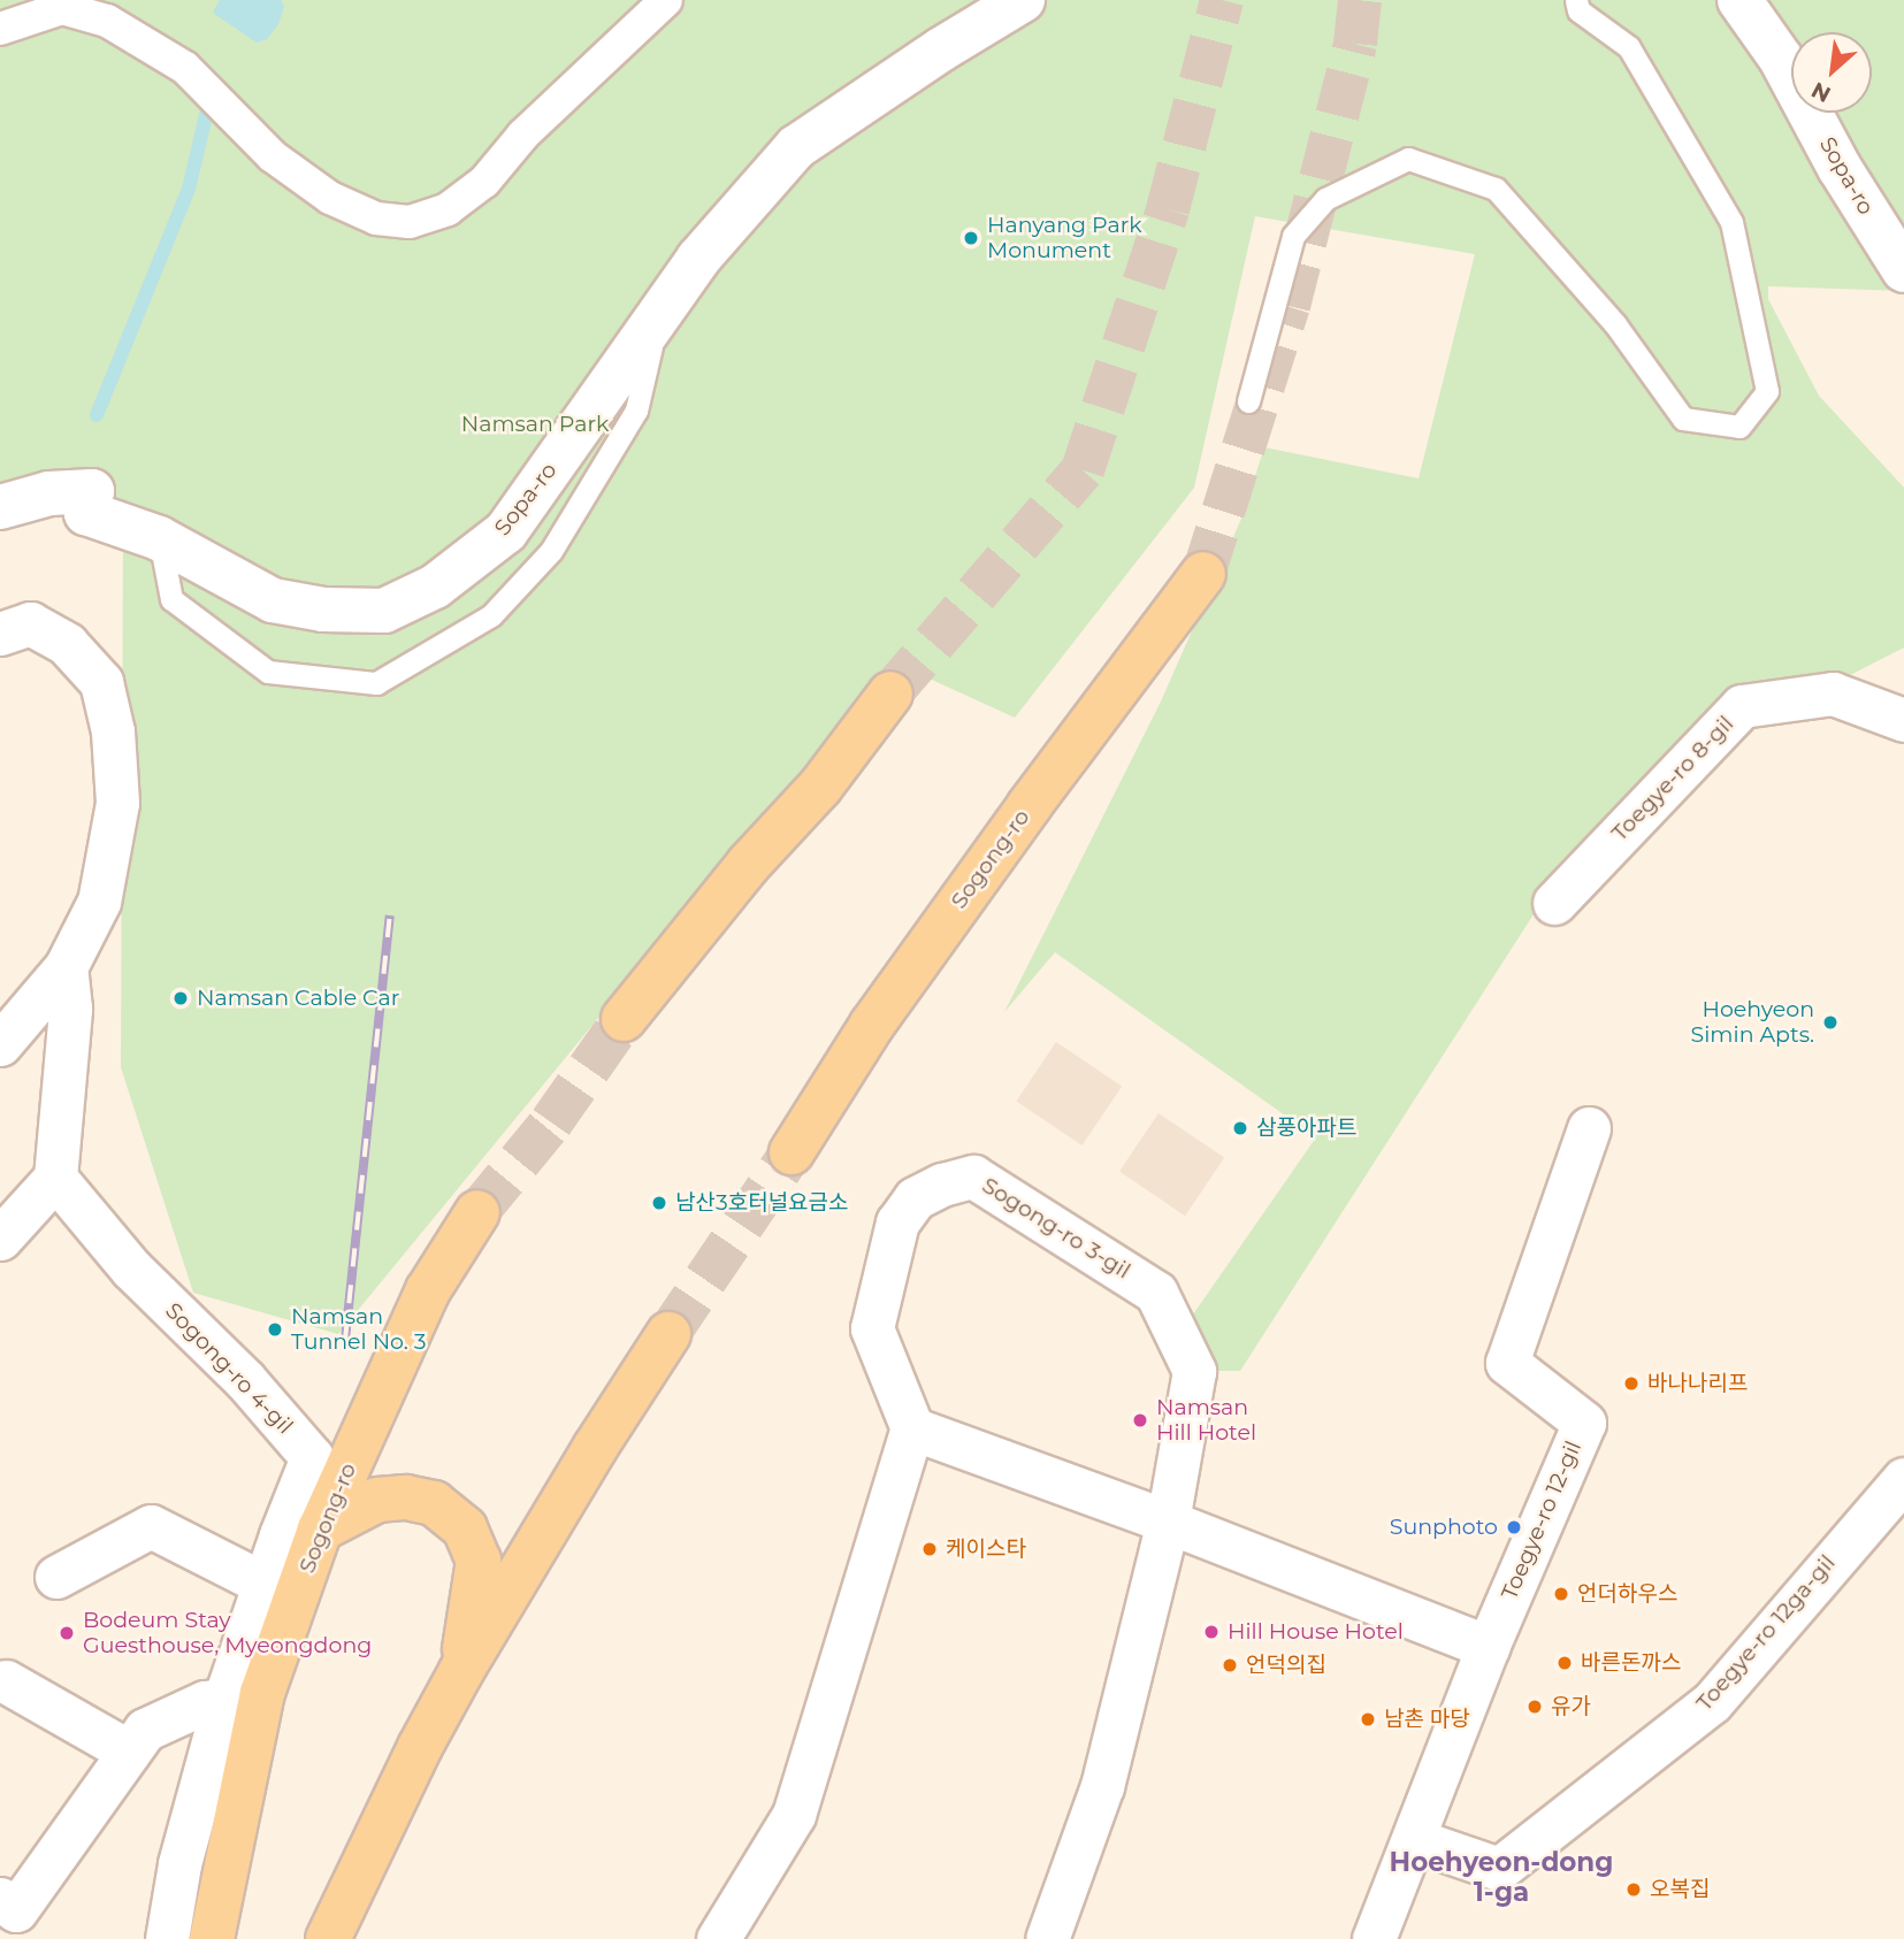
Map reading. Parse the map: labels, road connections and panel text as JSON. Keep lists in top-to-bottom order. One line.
{"streets":{"main road":["Sogong-ro"],"street":["Sopa-ro","Toegye-ro 8-gil","Sogong-ro 3-gil","Sogong-ro 4-gil","Toegye-ro 12-gil","Toegye-ro 12ga-gil"]},"crossings":[["Toegye-ro 12-gil","Toegye-ro 12ga-gil"]],"districts":["Hoehyeon-dong 1-ga"],"parks":["Namsan Park"],"places":["Hanyang Park Monument","Namsan Cable Car","Hoehyeon Simin Apts.","삼풍아파트","남산3호터널요금소","Namsan Tunnel No. 3","바나나리프","Namsan Hill Hotel","Sunphoto","케이스타","언더하우스","Hill House Hotel","Bodeum Stay Guesthouse, Myeongdong","바른돈까스","언덕의집","유가","남촌 마당","오복집"],"north":"bottom left"}
